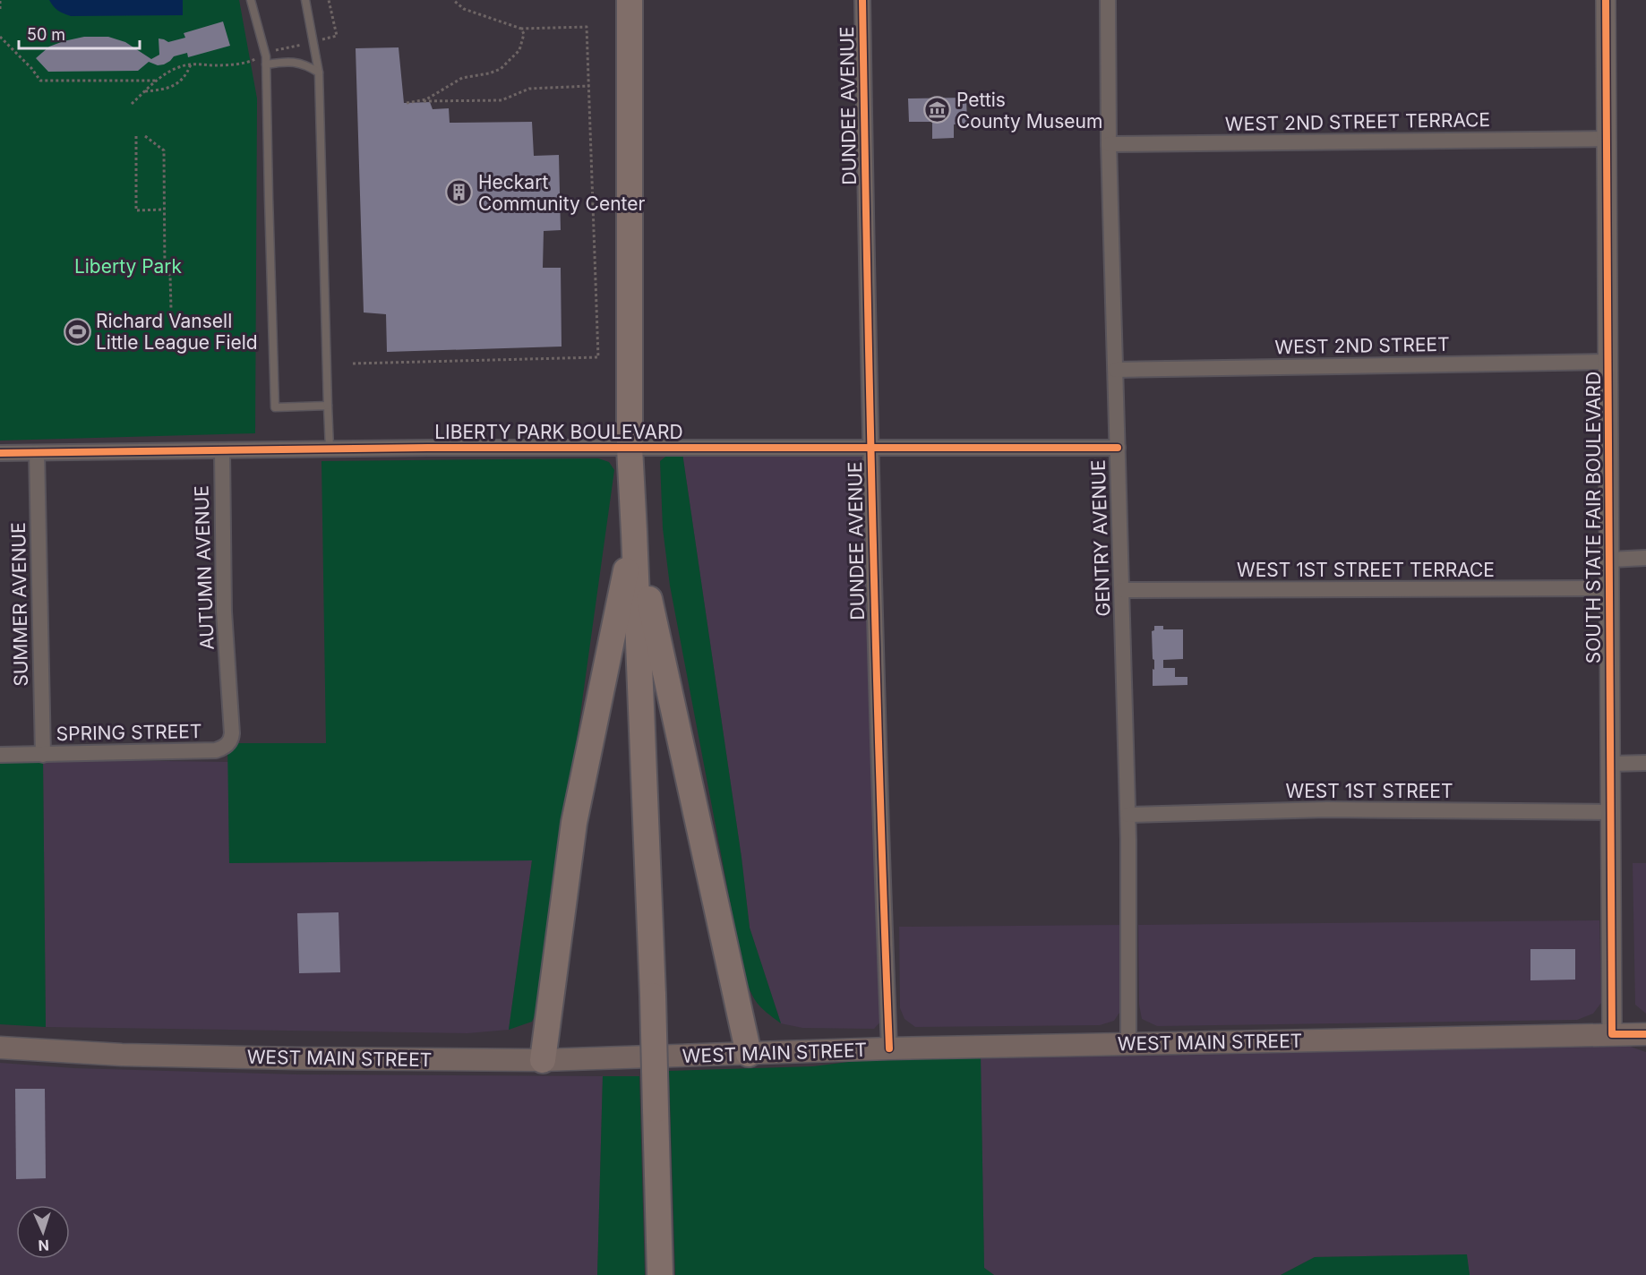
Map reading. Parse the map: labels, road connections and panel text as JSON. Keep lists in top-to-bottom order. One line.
{"streets":{"main road":["WEST MAIN STREET"],"street":["DUNDEE AVENUE","WEST 2ND STREET TERRACE","WEST 2ND STREET","LIBERTY PARK BOULEVARD","SOUTH STATE FAIR BOULEVARD","GENTRY AVENUE","AUTUMN AVENUE","WEST 1ST STREET TERRACE","SUMMER AVENUE","SPRING STREET","WEST 1ST STREET"]},"crossings":[["DUNDEE AVENUE","LIBERTY PARK BOULEVARD"],["DUNDEE AVENUE","WEST MAIN STREET"],["WEST 2ND STREET TERRACE","SOUTH STATE FAIR BOULEVARD"],["WEST 2ND STREET TERRACE","GENTRY AVENUE"],["WEST 2ND STREET","SOUTH STATE FAIR BOULEVARD"],["WEST 2ND STREET","GENTRY AVENUE"],["LIBERTY PARK BOULEVARD","GENTRY AVENUE"],["LIBERTY PARK BOULEVARD","AUTUMN AVENUE"],["LIBERTY PARK BOULEVARD","SUMMER AVENUE"],["SOUTH STATE FAIR BOULEVARD","WEST 1ST STREET TERRACE"],["SOUTH STATE FAIR BOULEVARD","WEST 1ST STREET"],["SOUTH STATE FAIR BOULEVARD","WEST MAIN STREET"],["GENTRY AVENUE","WEST 1ST STREET TERRACE"],["GENTRY AVENUE","WEST 1ST STREET"],["GENTRY AVENUE","WEST MAIN STREET"],["AUTUMN AVENUE","SPRING STREET"],["SUMMER AVENUE","SPRING STREET"]],"parks":["Liberty Park"],"places":{"museum":["Pettis County Museum"],"building":["Heckart Community Center"],"sports":["Richard Vansell Little League Field"]},"scale_bar":"50 m","north":"bottom"}
